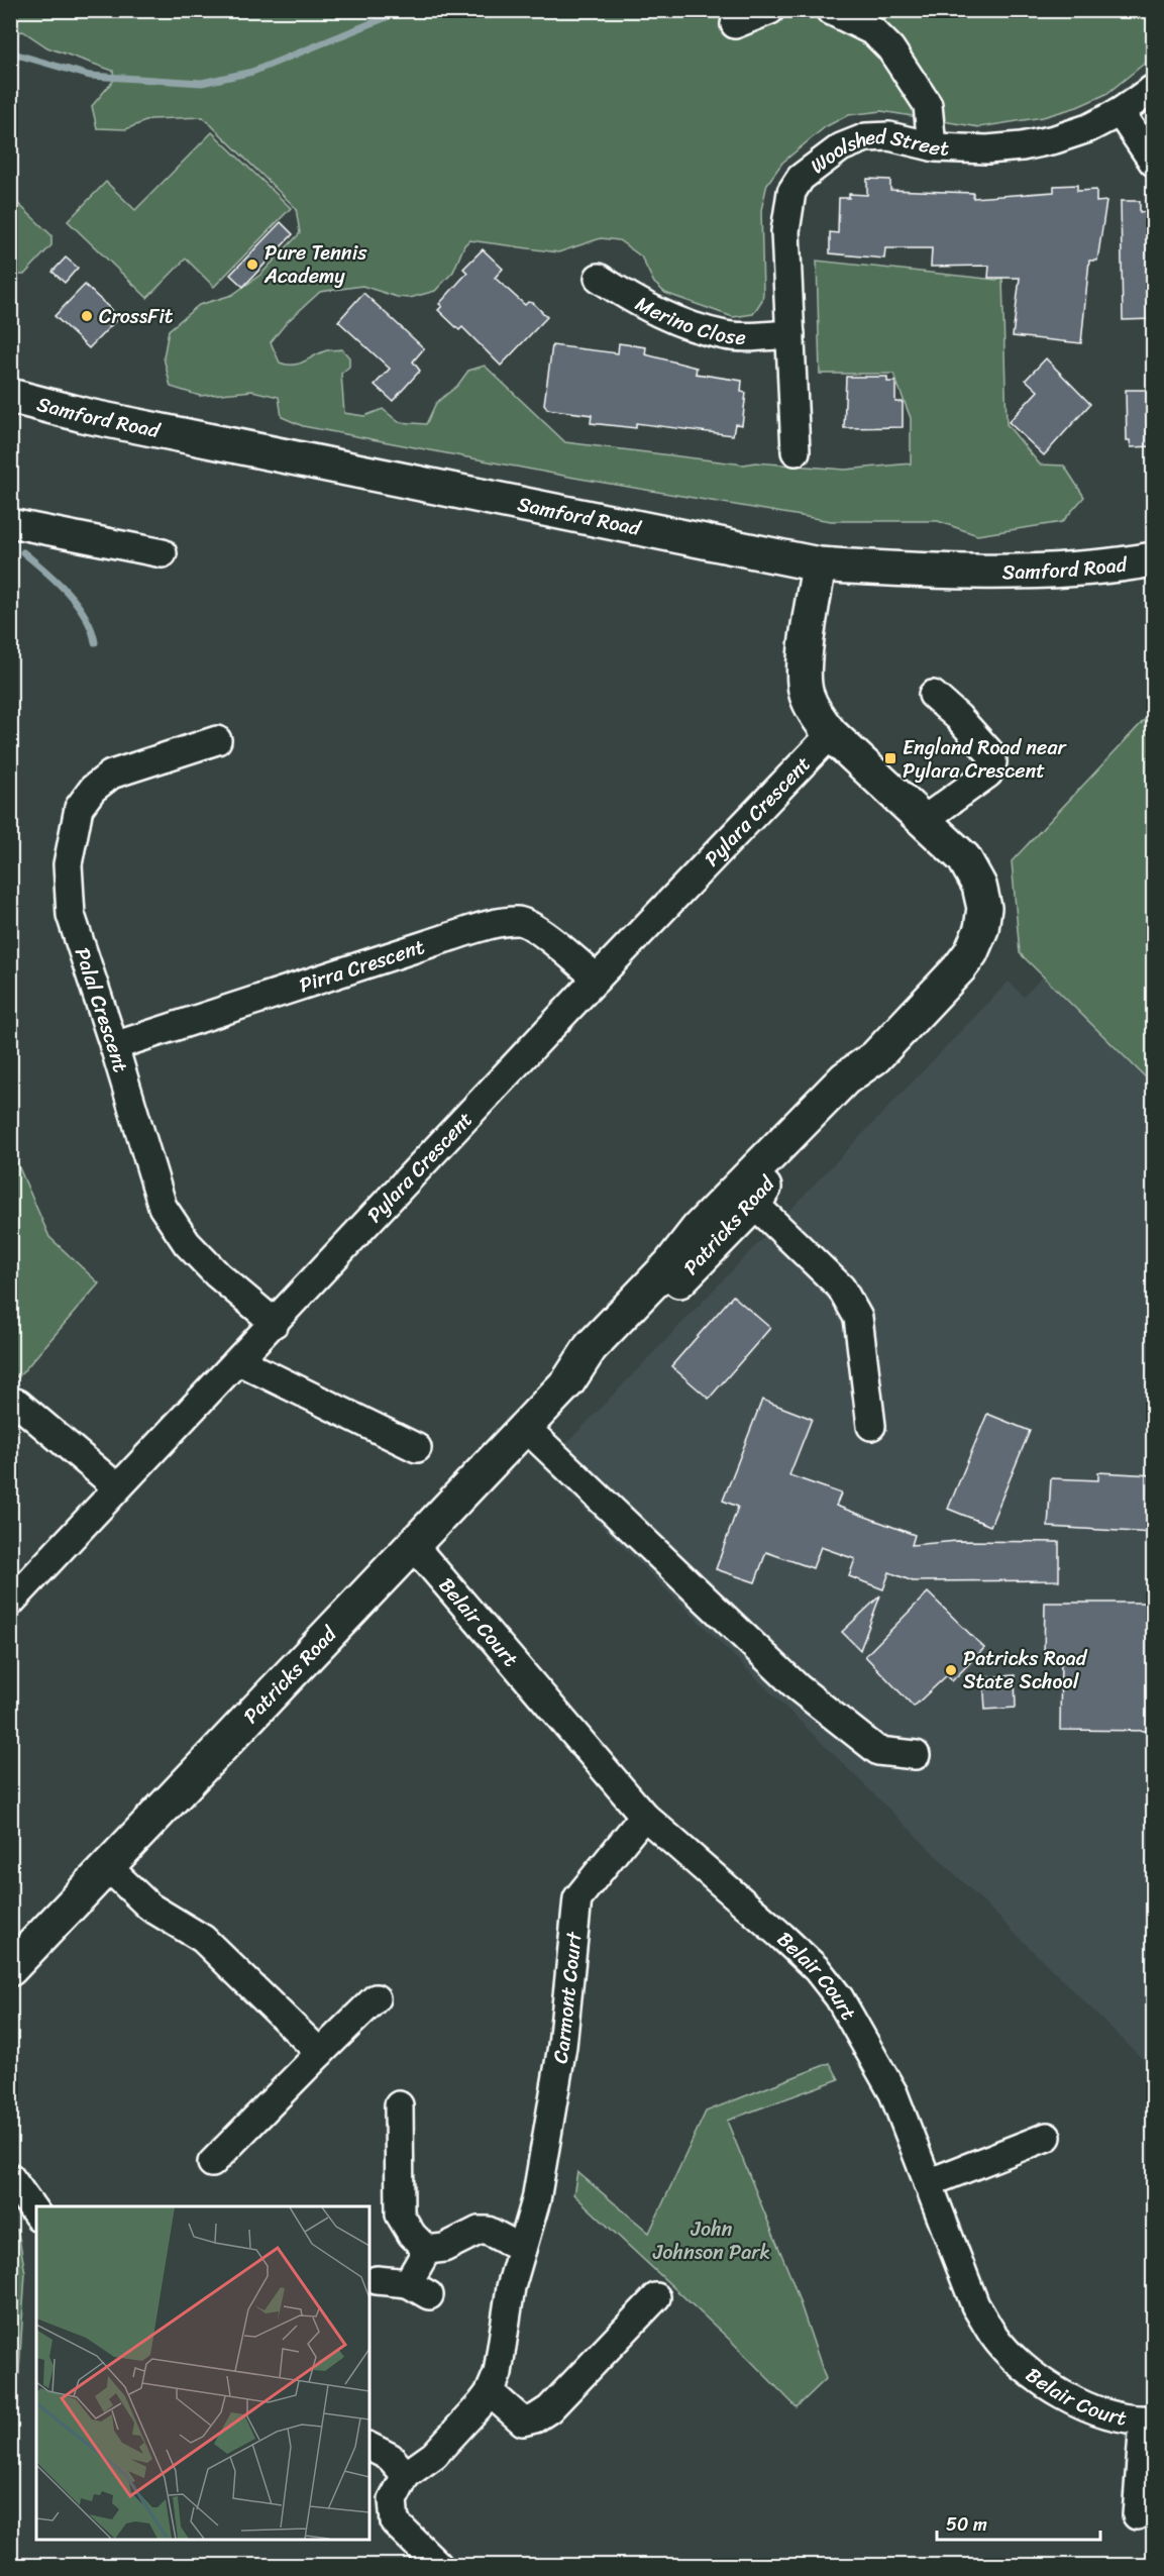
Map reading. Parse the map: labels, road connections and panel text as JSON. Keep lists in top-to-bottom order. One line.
{"streets":{"main road":["Samford Road","Patricks Road"],"street":["Woolshed Street","Merino Close","Pylara Crescent","Pirra Crescent","Palal Crescent","Belair Court","Carmont Court"]},"crossings":[["Woolshed Street","Merino Close"],["Pylara Crescent","Pirra Crescent"],["Pylara Crescent","Palal Crescent"],["Pirra Crescent","Palal Crescent"],["Patricks Road","Belair Court"],["Belair Court","Carmont Court"]],"parks":["John Johnson Park"],"places":{"other":["Pure Tennis Academy","CrossFit","Patricks Road State School"],"transit":["England Road near Pylara Crescent"]},"scale_bar":"50 m"}
